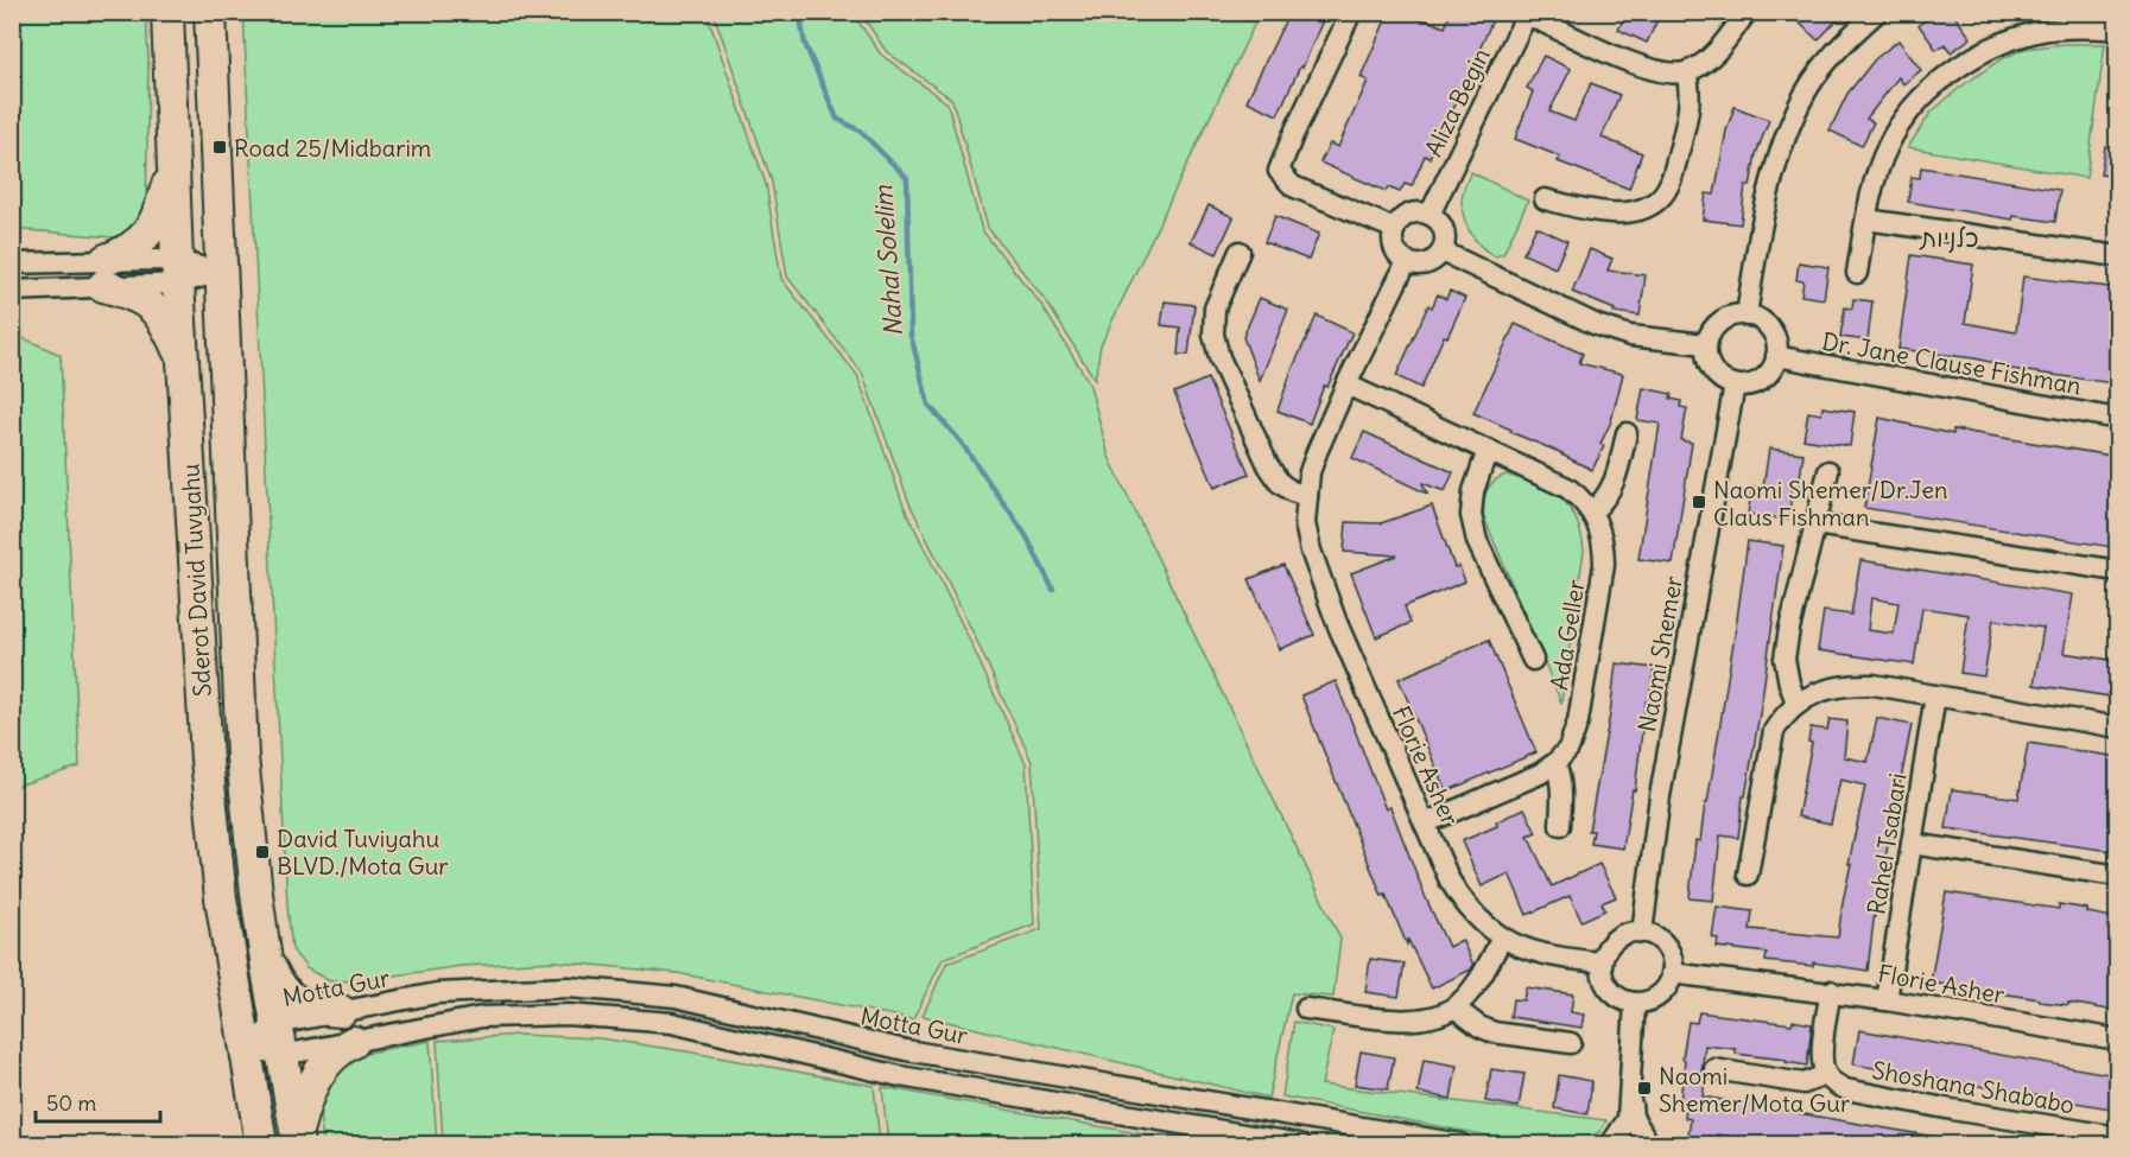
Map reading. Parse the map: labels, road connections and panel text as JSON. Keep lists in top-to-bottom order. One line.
{"streets":{"highway":["Sderot David Tuvyahu"],"street":["Aliza Begin","Dr. Jane Clause Fishman","Ada Geller","Naomi Shemer","Florie Asher","Rahel Tsabari","Motta Gur","Shoshana Shababo"]},"crossings":[["Aliza Begin","Florie Asher"],["Dr. Jane Clause Fishman","Naomi Shemer"],["Sderot David Tuvyahu","Motta Gur"],["Ada Geller","Florie Asher"],["Naomi Shemer","Florie Asher"],["Florie Asher","Rahel Tsabari"]],"districts":["כלניות"],"water":["Nahal Solelim"],"places":{"transit":["Road 25/Midbarim","Naomi Shemer/Dr.Jen Claus Fishman","David Tuviyahu BLVD./Mota Gur","Naomi Shemer/Mota Gur"]},"scale_bar":"50 m"}
